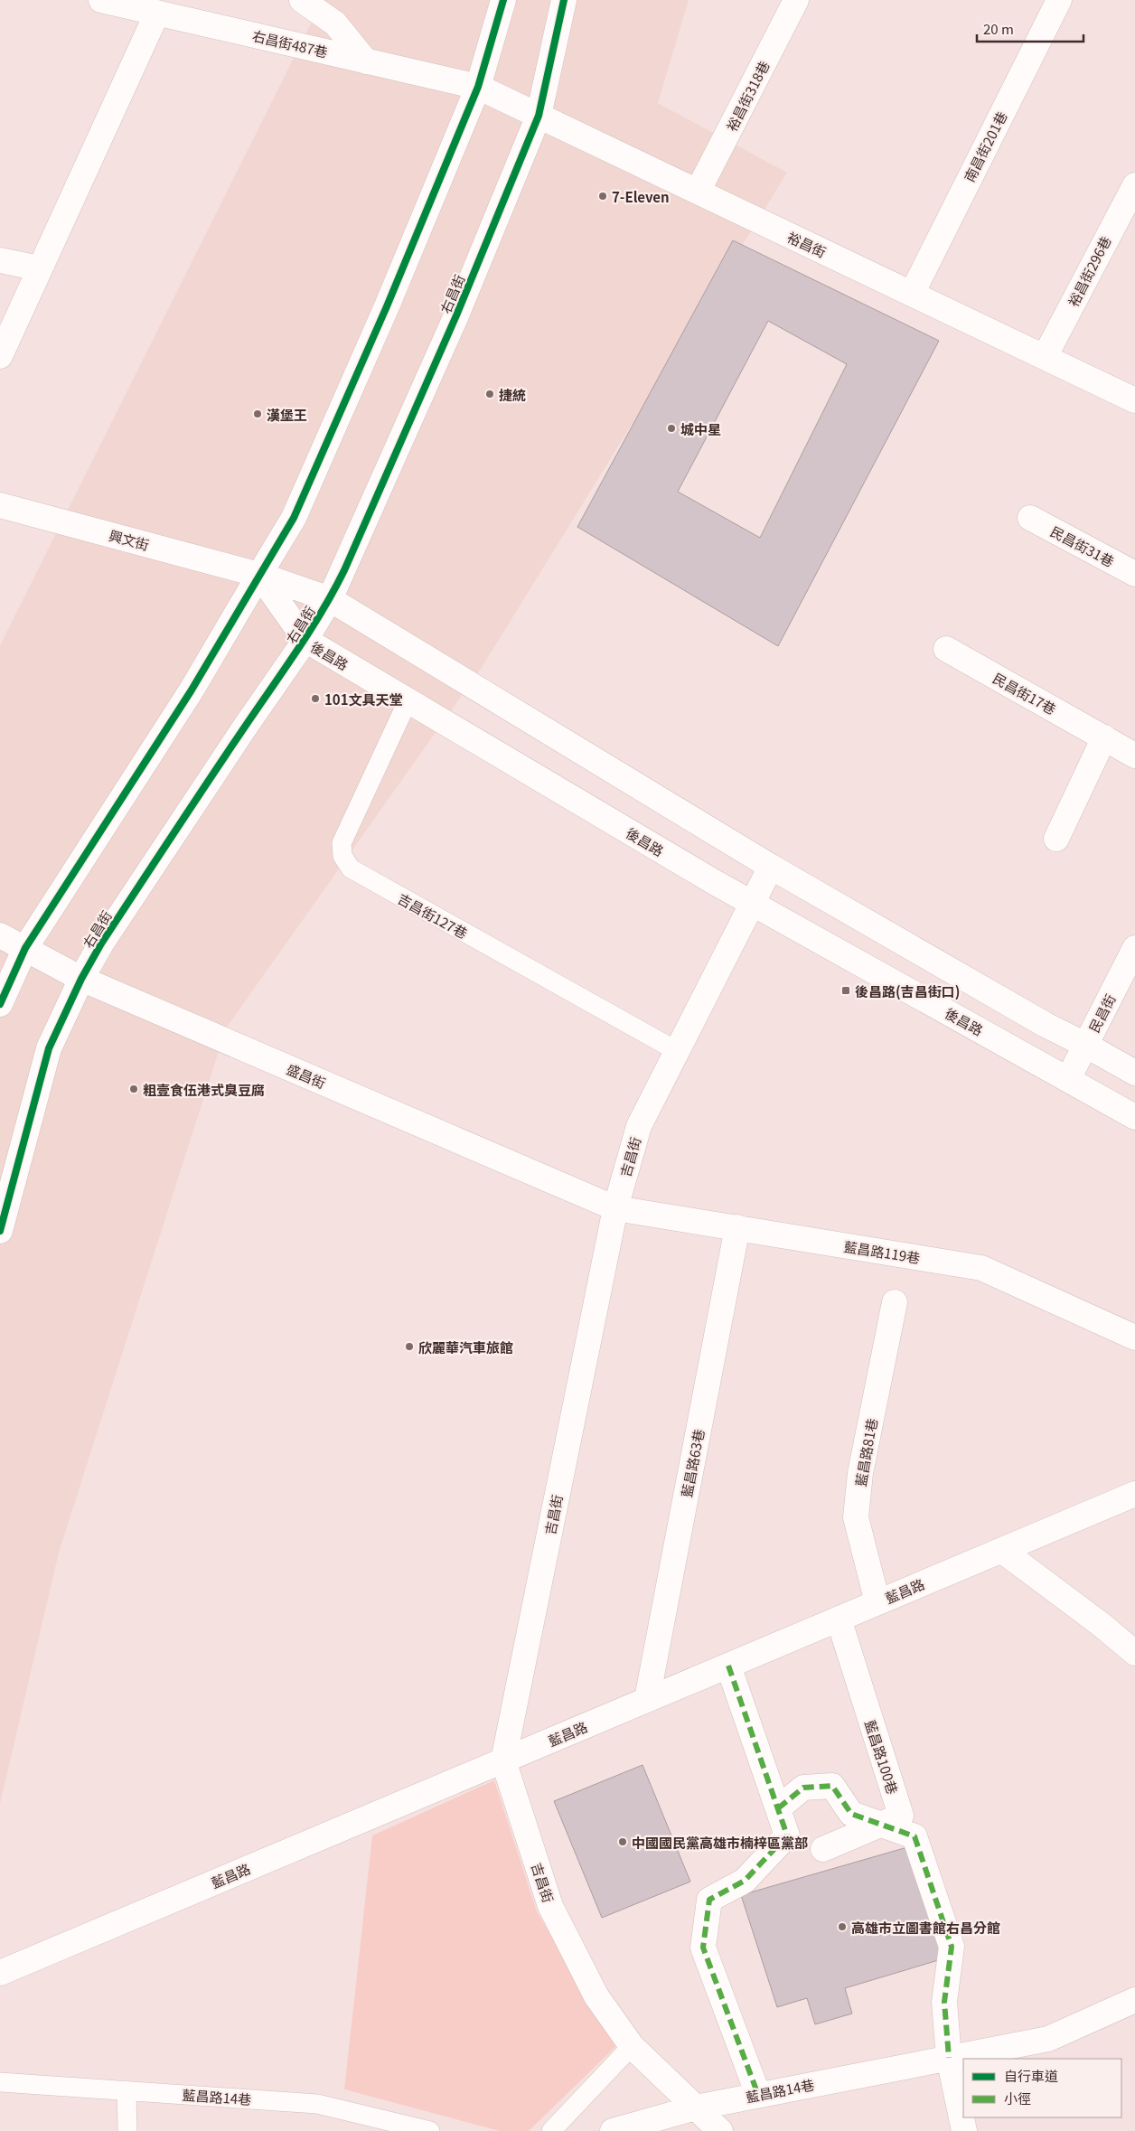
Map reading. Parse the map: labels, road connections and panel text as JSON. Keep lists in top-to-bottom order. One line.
{"streets":{"street":["右昌街487巷","裕昌街318巷","南昌街201巷","裕昌街","裕昌街296巷","右昌街","興文街","民昌街31巷","後昌路","民昌街17巷","民昌街","盛昌街","吉昌街","藍昌路119巷","藍昌路81巷","藍昌路63巷","藍昌路","藍昌路100巷","藍昌路14巷"],"lane":["吉昌街127巷"]},"crossings":[["右昌街487巷","裕昌街"],["裕昌街318巷","裕昌街"],["南昌街201巷","裕昌街"],["裕昌街","裕昌街296巷"],["裕昌街","右昌街"],["右昌街","後昌路"],["右昌街","盛昌街"],["興文街","後昌路"],["後昌路","吉昌街127巷"],["後昌路","民昌街"],["後昌路","吉昌街"],["吉昌街127巷","吉昌街"],["盛昌街","吉昌街"],["盛昌街","藍昌路119巷"],["吉昌街","藍昌路119巷"],["吉昌街","藍昌路"],["吉昌街","藍昌路14巷"],["藍昌路119巷","藍昌路63巷"],["藍昌路81巷","藍昌路"],["藍昌路63巷","藍昌路"],["藍昌路","藍昌路100巷"]],"places":{"other":["7-Eleven","捷統","漢堡王","城中星","101文具天堂","粗壹食伍港式臭豆腐","欣麗華汽車旅館","中國國民黨高雄市楠梓區黨部","高雄市立圖書館右昌分館"],"transit":["後昌路(吉昌街口)"]},"legend":["自行車道","小徑"],"scale_bar":"20 m"}
